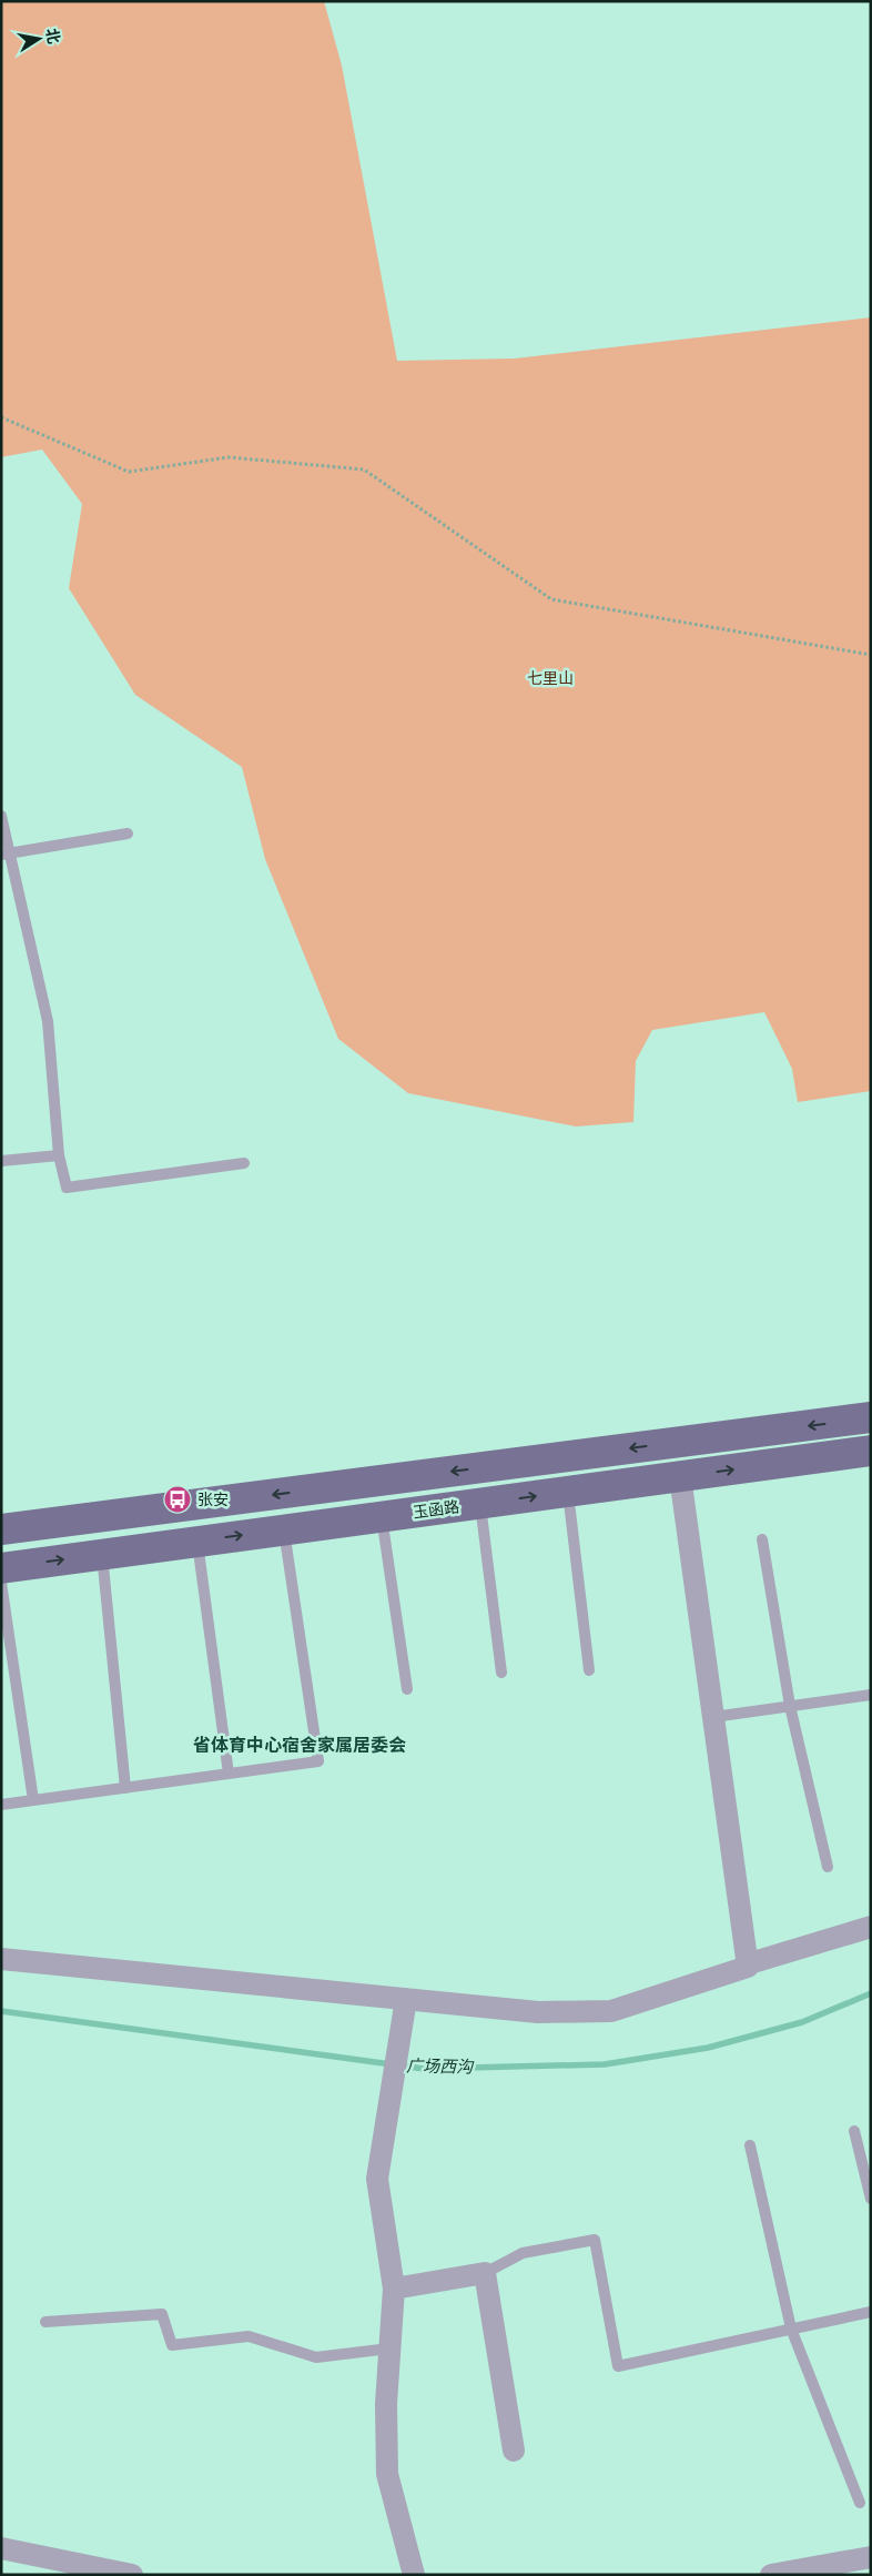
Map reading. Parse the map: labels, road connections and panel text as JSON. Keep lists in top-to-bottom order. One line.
{"streets":{"main road":["玉函路"]},"districts":["省体育中心宿舍家属居委会"],"water":["广场西沟"],"parks":["七里山"],"places":{"bus stop":["张安"]},"north":"right"}
